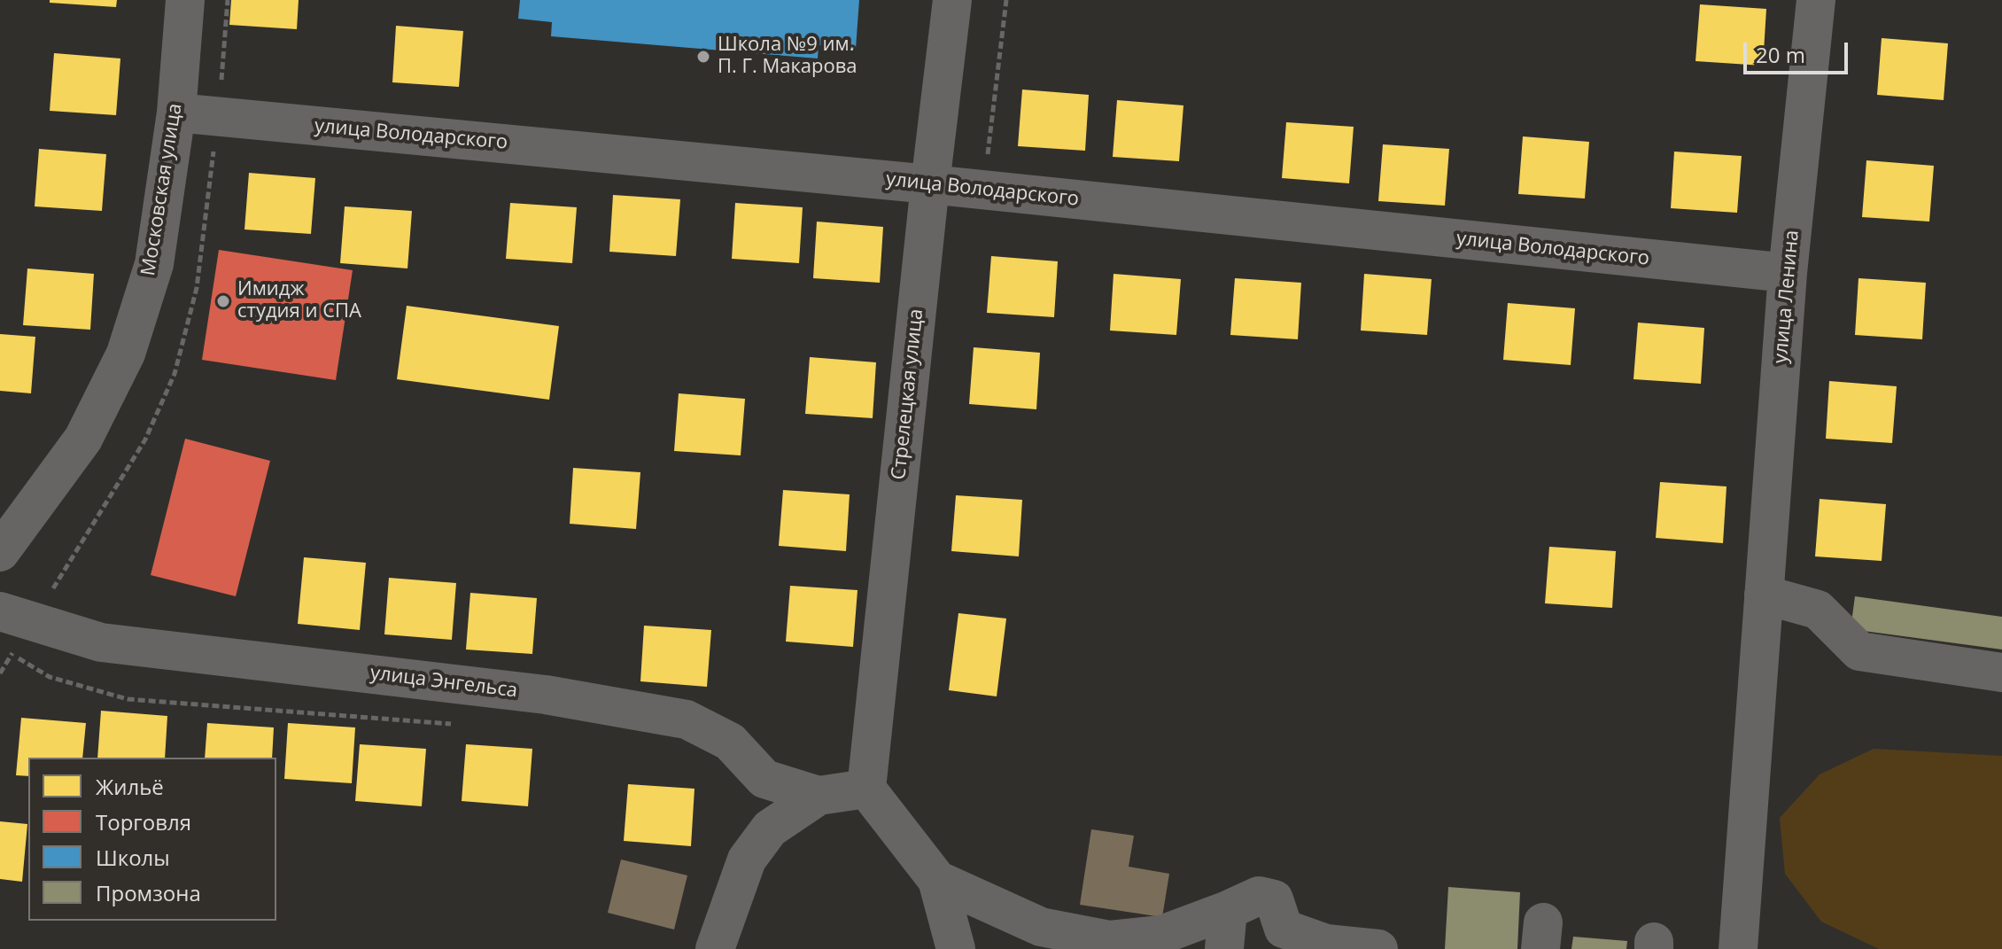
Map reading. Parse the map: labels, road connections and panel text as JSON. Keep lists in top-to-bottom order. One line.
{"streets":{"street":["улица Володарского","Московская улица","улица Ленина","Стрелецкая улица","улица Энгельса"]},"crossings":[["улица Володарского","Московская улица"],["улица Володарского","улица Ленина"],["улица Володарского","Стрелецкая улица"],["Стрелецкая улица","улица Энгельса"]],"places":["Школа №9 им. П. Г. Макарова","Имидж студия и СПА"],"legend":["Жильё","Торговля","Школы","Промзона"],"scale_bar":"20 m"}
